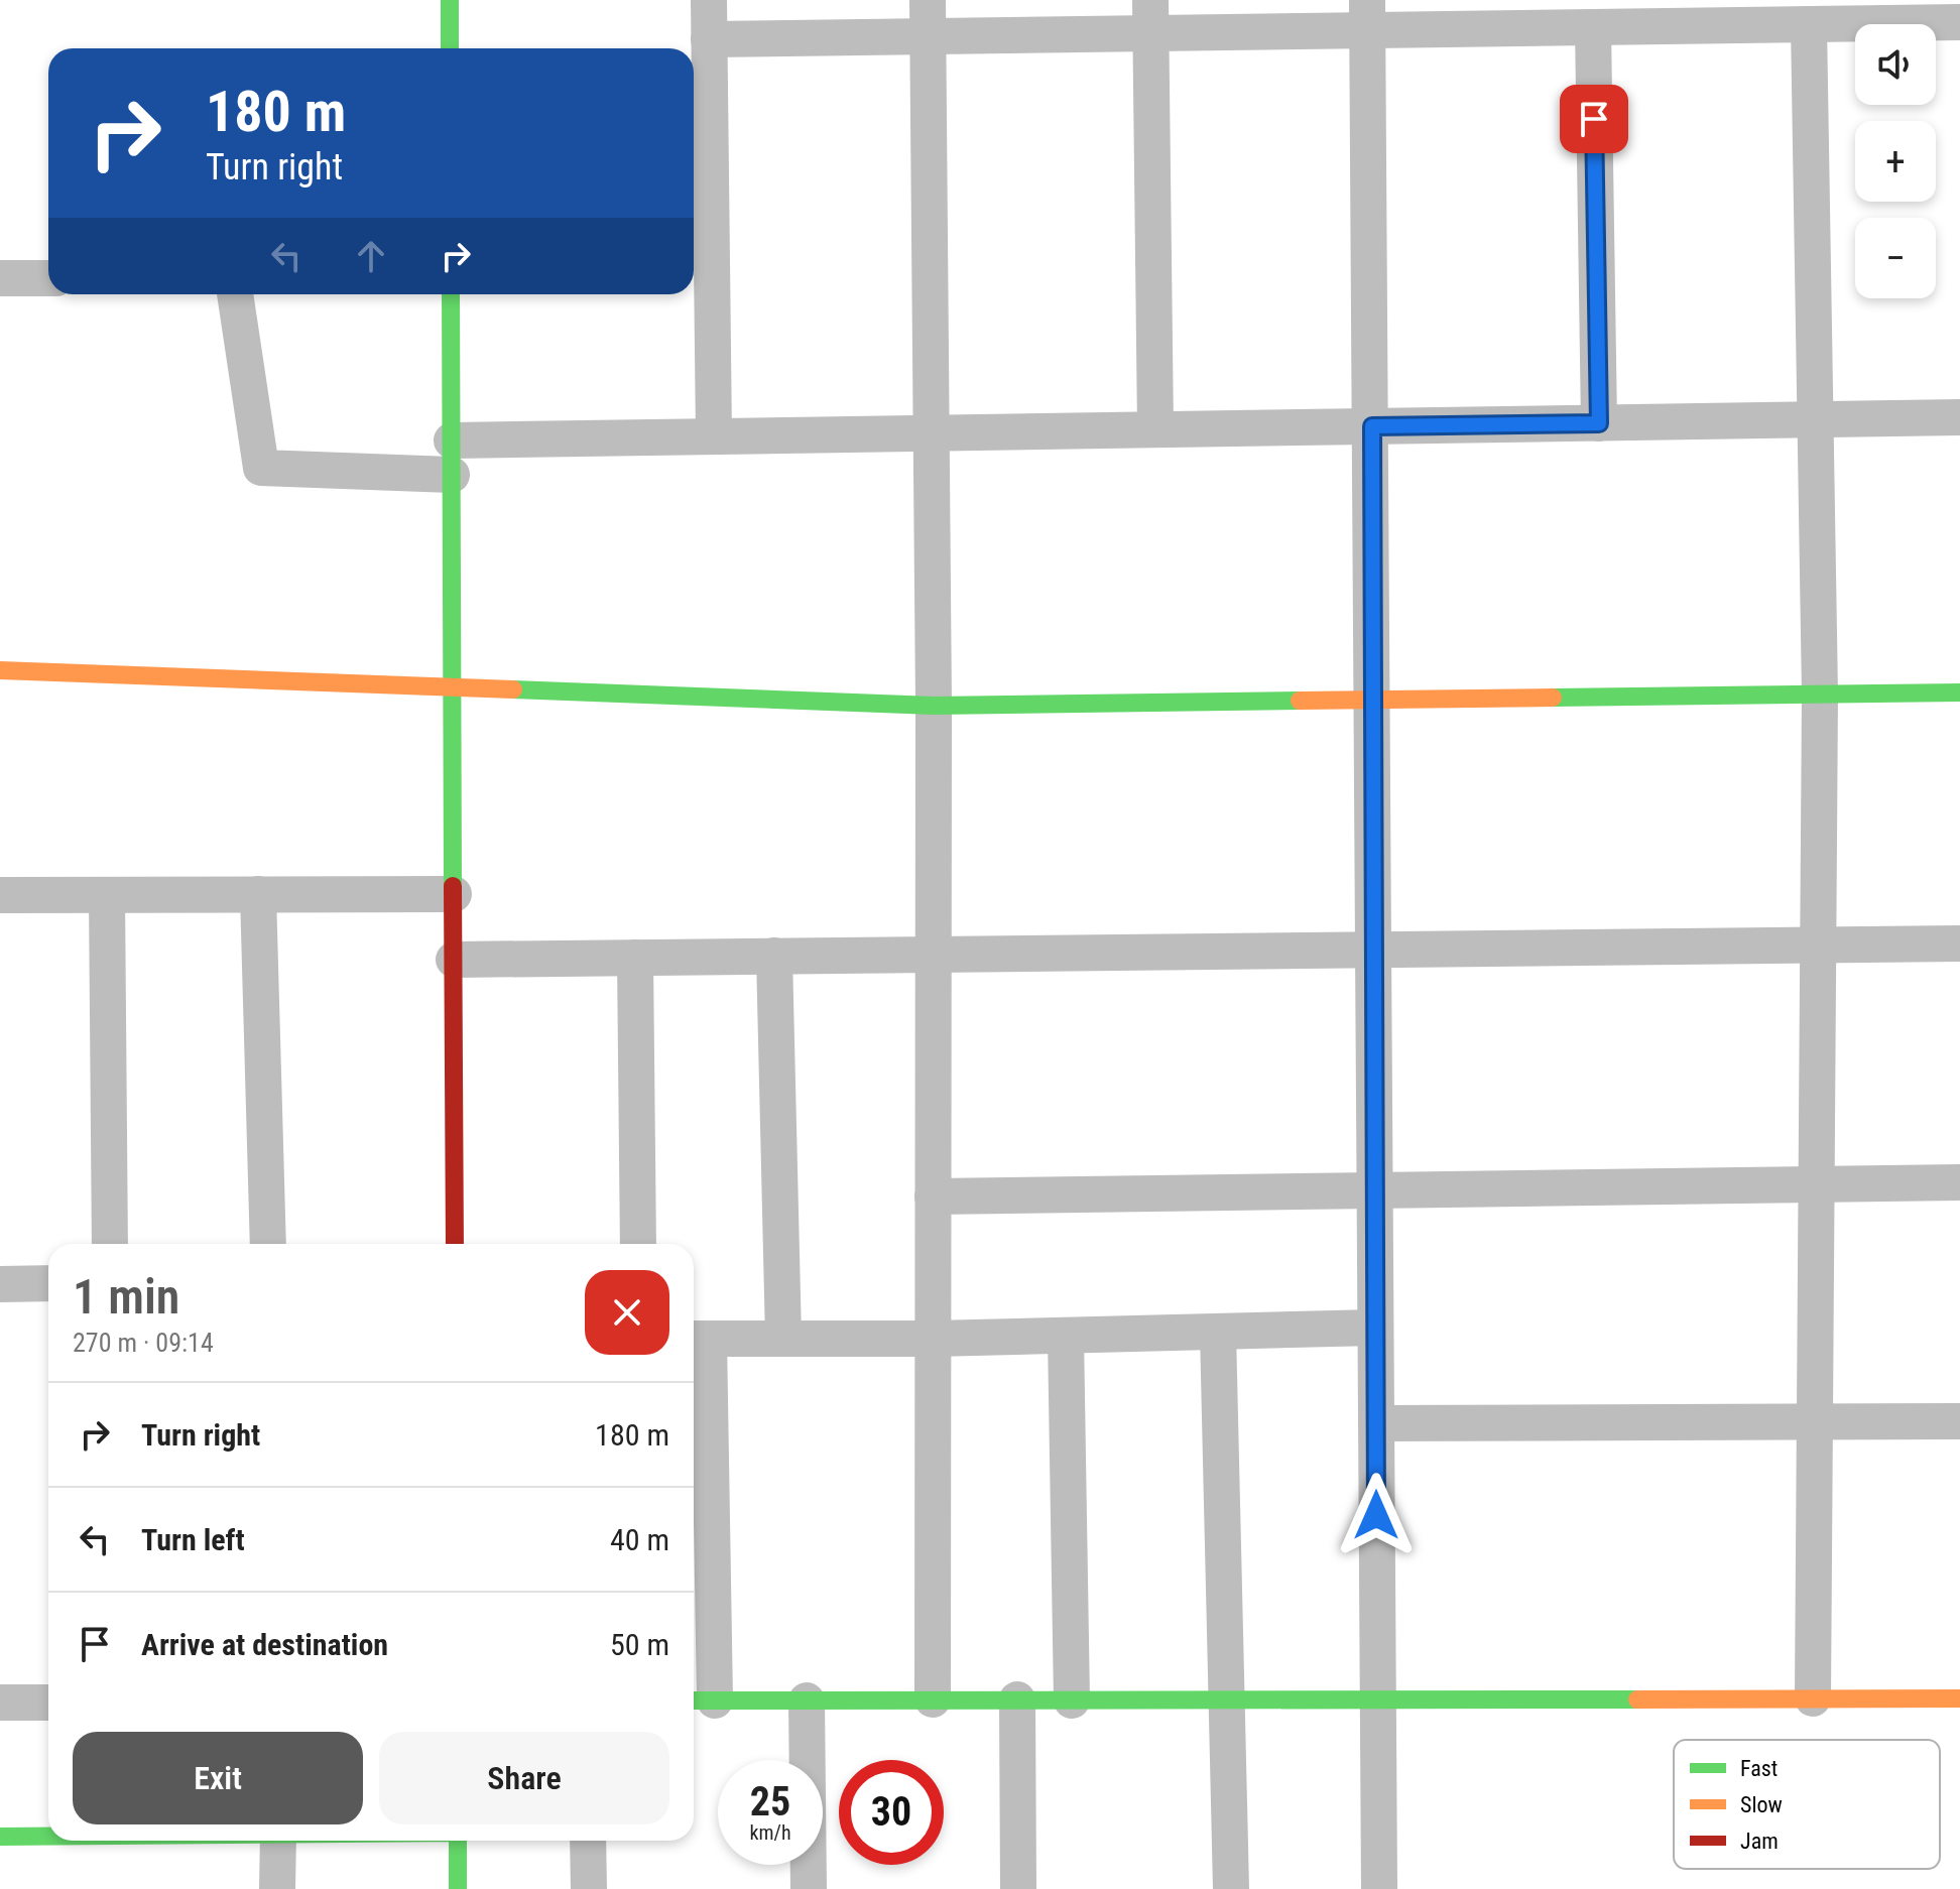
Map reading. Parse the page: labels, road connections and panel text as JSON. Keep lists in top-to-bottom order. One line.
{"legend":["Fast","Slow","Jam"],"page":{"map_buttons":["+","−"],"turn":["180 m","Turn right"],"heading":["1 min","270 m · 09:14"],"list":[{"name":"Turn right","value":"180 m"},{"name":"Turn left","value":"40 m"},{"name":"Arrive at destination","value":"50 m"}],"buttons":["Exit","Share"],"speed":"25 km/h","limit":"30"}}
